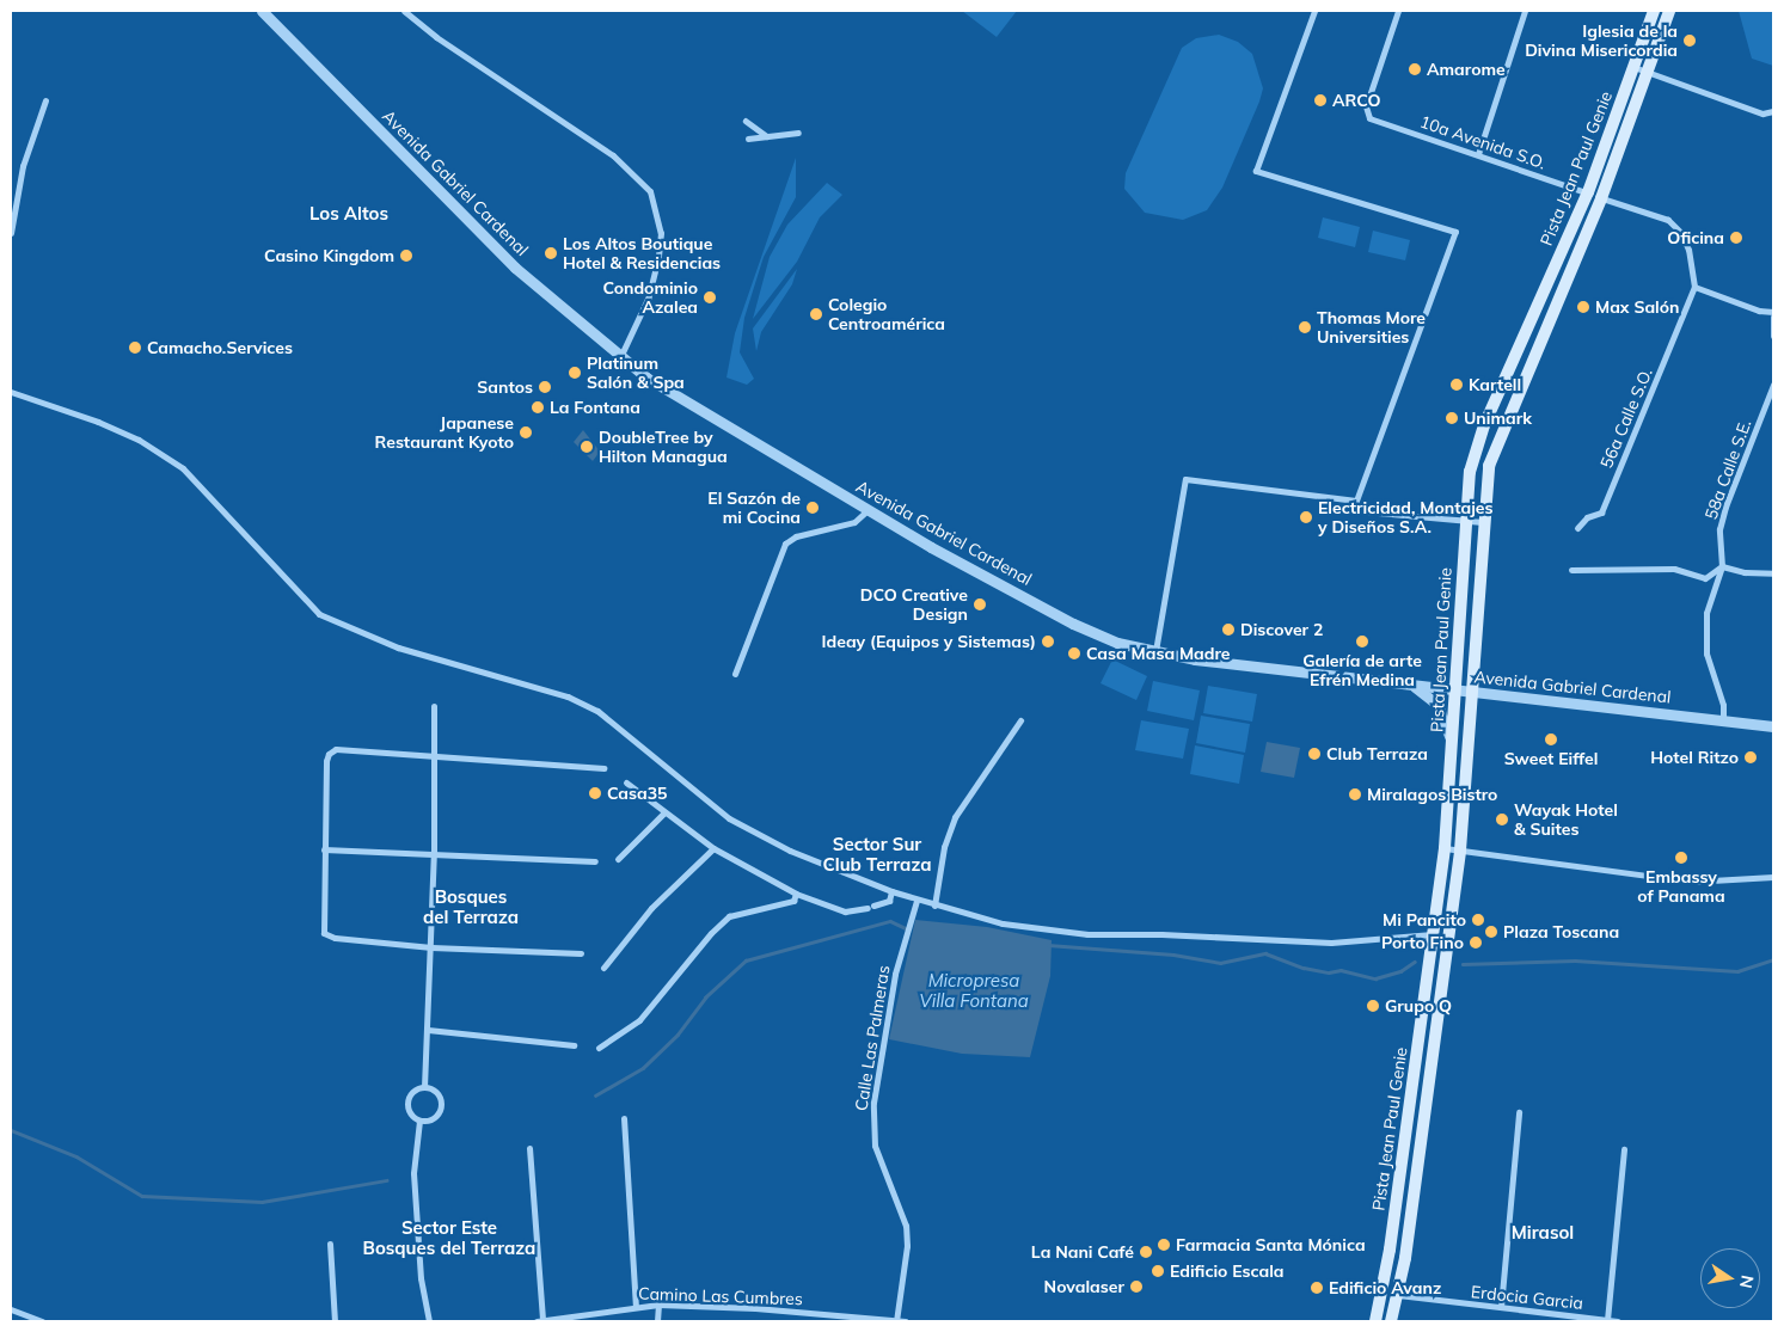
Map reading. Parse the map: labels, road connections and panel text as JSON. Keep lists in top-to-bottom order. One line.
{"streets":{"main road":["Pista Jean Paul Genie"],"street":["10a Avenida S.O.","Avenida Gabriel Cardenal","56a Calle S.O.","58a Calle S.E.","Calle Las Palmeras","Camino Las Cumbres","Erdocia Garcia"]},"crossings":[["10a Avenida S.O.","Pista Jean Paul Genie"],["10a Avenida S.O.","56a Calle S.O."],["Pista Jean Paul Genie","Avenida Gabriel Cardenal"],["Pista Jean Paul Genie","Erdocia Garcia"],["Calle Las Palmeras","Camino Las Cumbres"]],"districts":["Los Altos","Sector Sur Club Terraza","Bosques del Terraza","Sector Este Bosques del Terraza","Mirasol"],"water":["Micropresa Villa Fontana"],"places":["Iglesia de la Divina Misericordia","Amarome","ARCO","Oficina","Los Altos Boutique Hotel & Residencias","Casino Kingdom","Condominio Azalea","Max Salón","Colegio Centroamérica","Thomas More Universities","Camacho.Services","Platinum Salón & Spa","Kartell","Santos","La Fontana","Unimark","Japanese Restaurant Kyoto","DoubleTree by Hilton Managua","El Sazón de mi Cocina","Electricidad, Montajes y Diseños S.A.","DCO Creative Design","Discover 2","Ideay (Equipos y Sistemas)","Galería de arte Efrén Medina","Casa Masa Madre","Sweet Eiffel","Club Terraza","Hotel Ritzo","Casa35","Miralagos Bistro","Wayak Hotel & Suites","Embassy of Panama","Mi Pancito","Plaza Toscana","Porto Fino","Grupo Q","Farmacia Santa Mónica","La Nani Café","Edificio Escala","Novalaser","Edificio Avanz"],"north":"right"}
